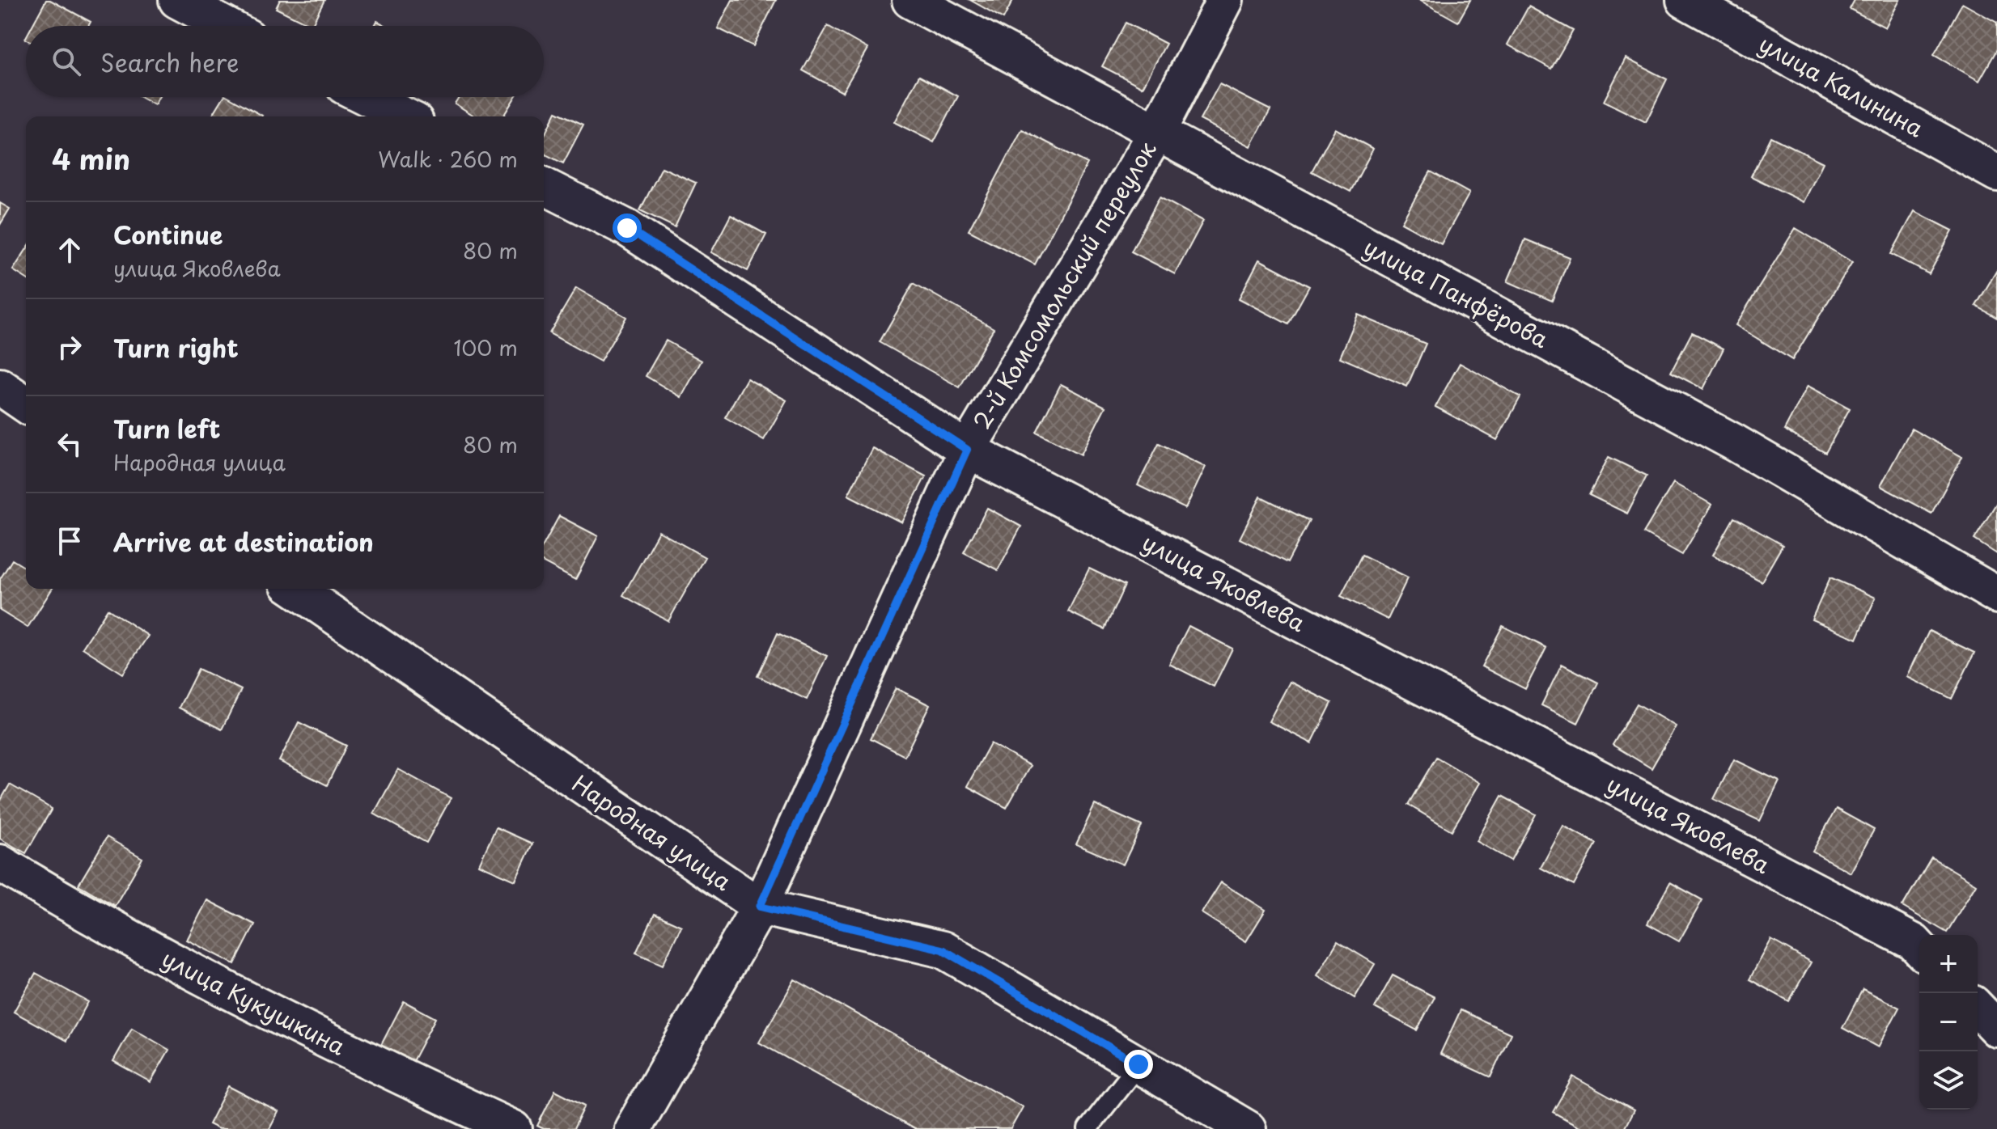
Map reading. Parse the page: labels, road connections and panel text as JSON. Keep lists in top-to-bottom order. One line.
{"streets":{"street":["улица Калинина","2-й Комсомольский переулок","улица Панфёрова","улица Яковлева","Народная улица","улица Кукушкина"]},"crossings":[["2-й Комсомольский переулок","улица Панфёрова"],["2-й Комсомольский переулок","улица Яковлева"],["2-й Комсомольский переулок","Народная улица"]],"page":{"search":"Search here","heading":["4 min","Walk · 260 m"],"list":[["Continue","улица Яковлева","80 m"],["Turn right","100 m"],["Turn left","Народная улица","80 m"],"Arrive at destination"],"map_buttons":["+","−"]}}
